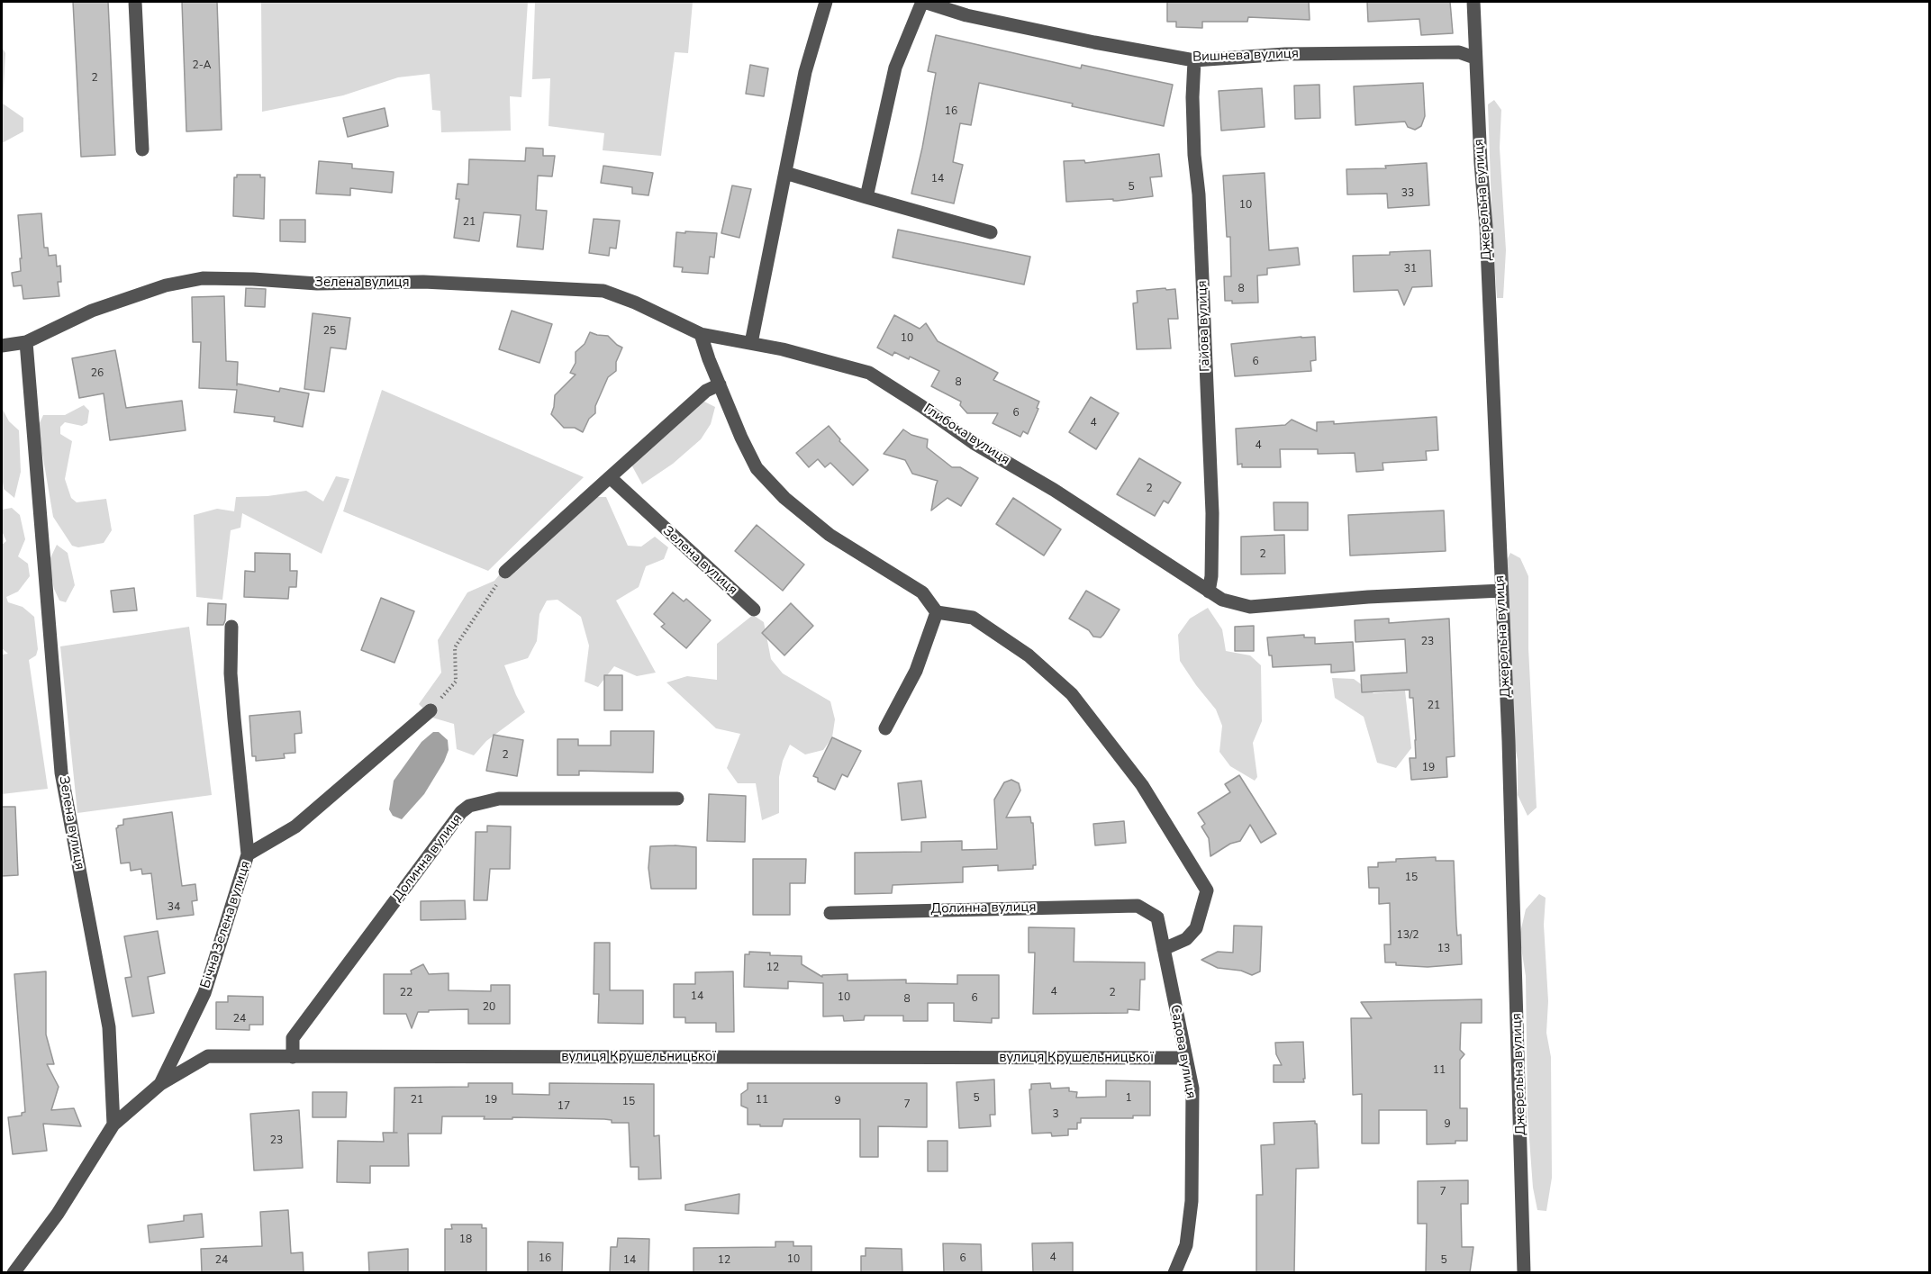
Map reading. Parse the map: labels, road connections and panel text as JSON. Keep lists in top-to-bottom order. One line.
{"streets":{"street":["Вишнева вулиця","Джерельна вулиця","Зелена вулиця","Гайова вулиця","Глибока вулиця","Долинна вулиця","Бічна Зелена вулиця","Садова вулиця","вулиця Крушельницької"]},"crossings":[["Вишнева вулиця","Джерельна вулиця"],["Вишнева вулиця","Гайова вулиця"],["Джерельна вулиця","Глибока вулиця"],["Зелена вулиця","Глибока вулиця"],["Зелена вулиця","вулиця Крушельницької"],["Гайова вулиця","Глибока вулиця"],["Долинна вулиця","Садова вулиця"],["Долинна вулиця","вулиця Крушельницької"],["Бічна Зелена вулиця","вулиця Крушельницької"],["Садова вулиця","вулиця Крушельницької"]],"house_numbers":["2-А","2","16","14","5","33","10","21","31","8","25","10","6","26","8","6","4","4","2","2","23","21","2","19","15","34","13/2","13","12","4","22","2","14","10","6","8","20","24","11","5","1","21","19","11","9","15","7","17","3","9","23","7","18","4","16","6","10","24","14","12","5"]}
